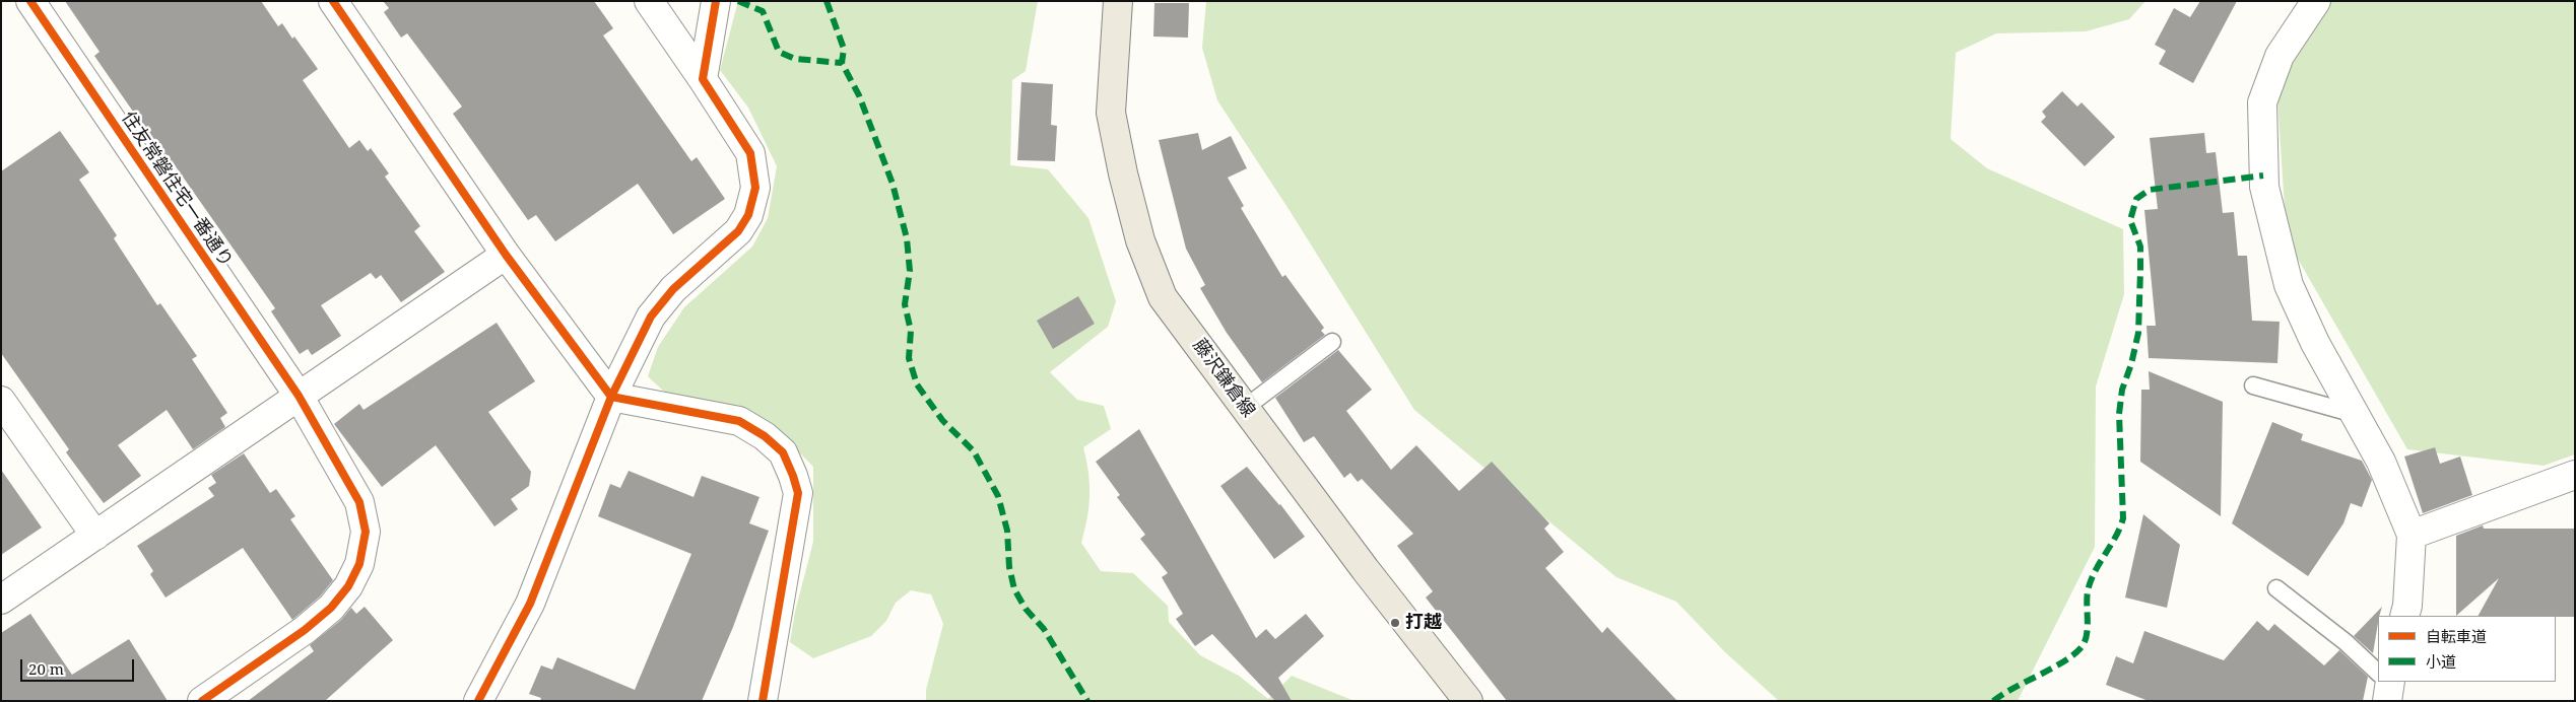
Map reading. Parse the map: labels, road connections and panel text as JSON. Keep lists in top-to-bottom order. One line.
{"streets":{"main road":["藤沢鎌倉線"],"street":["住友常磐住宅一番通り"]},"places":["打越"],"legend":["自転車道","小道"],"scale_bar":"20 m"}
